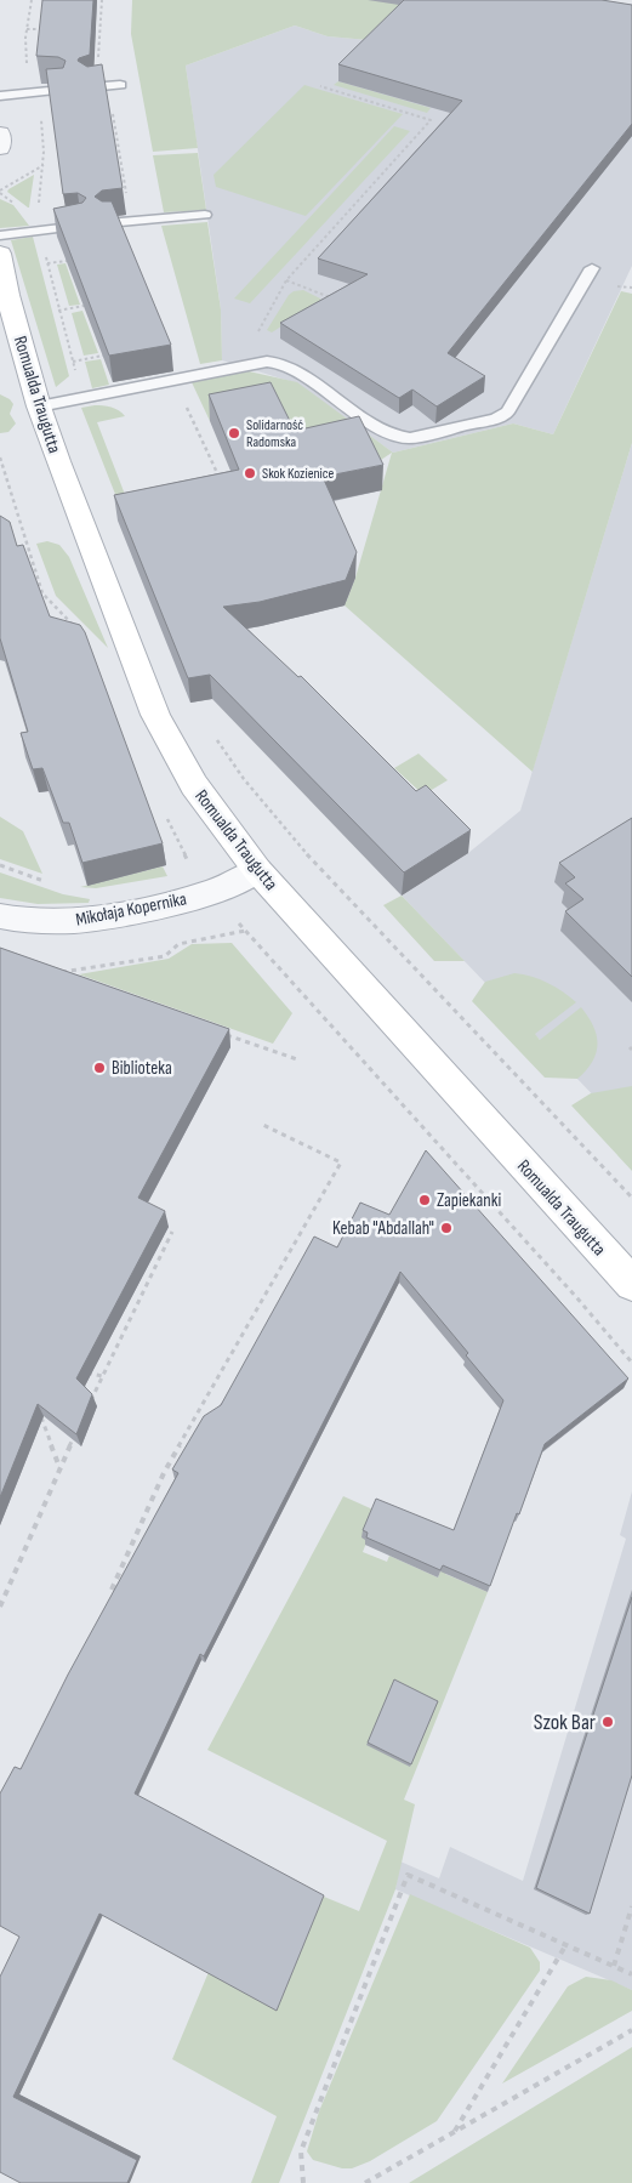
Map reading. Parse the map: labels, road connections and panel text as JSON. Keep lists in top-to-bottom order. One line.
{"streets":{"street":["Romualda Traugutta","Mikołaja Kopernika"]},"crossings":[["Romualda Traugutta","Mikołaja Kopernika"]],"places":["Solidarność Radomska","Skok Kozienice","Biblioteka","Zapiekanki","Kebab \"Abdallah\"","Szok Bar"]}
